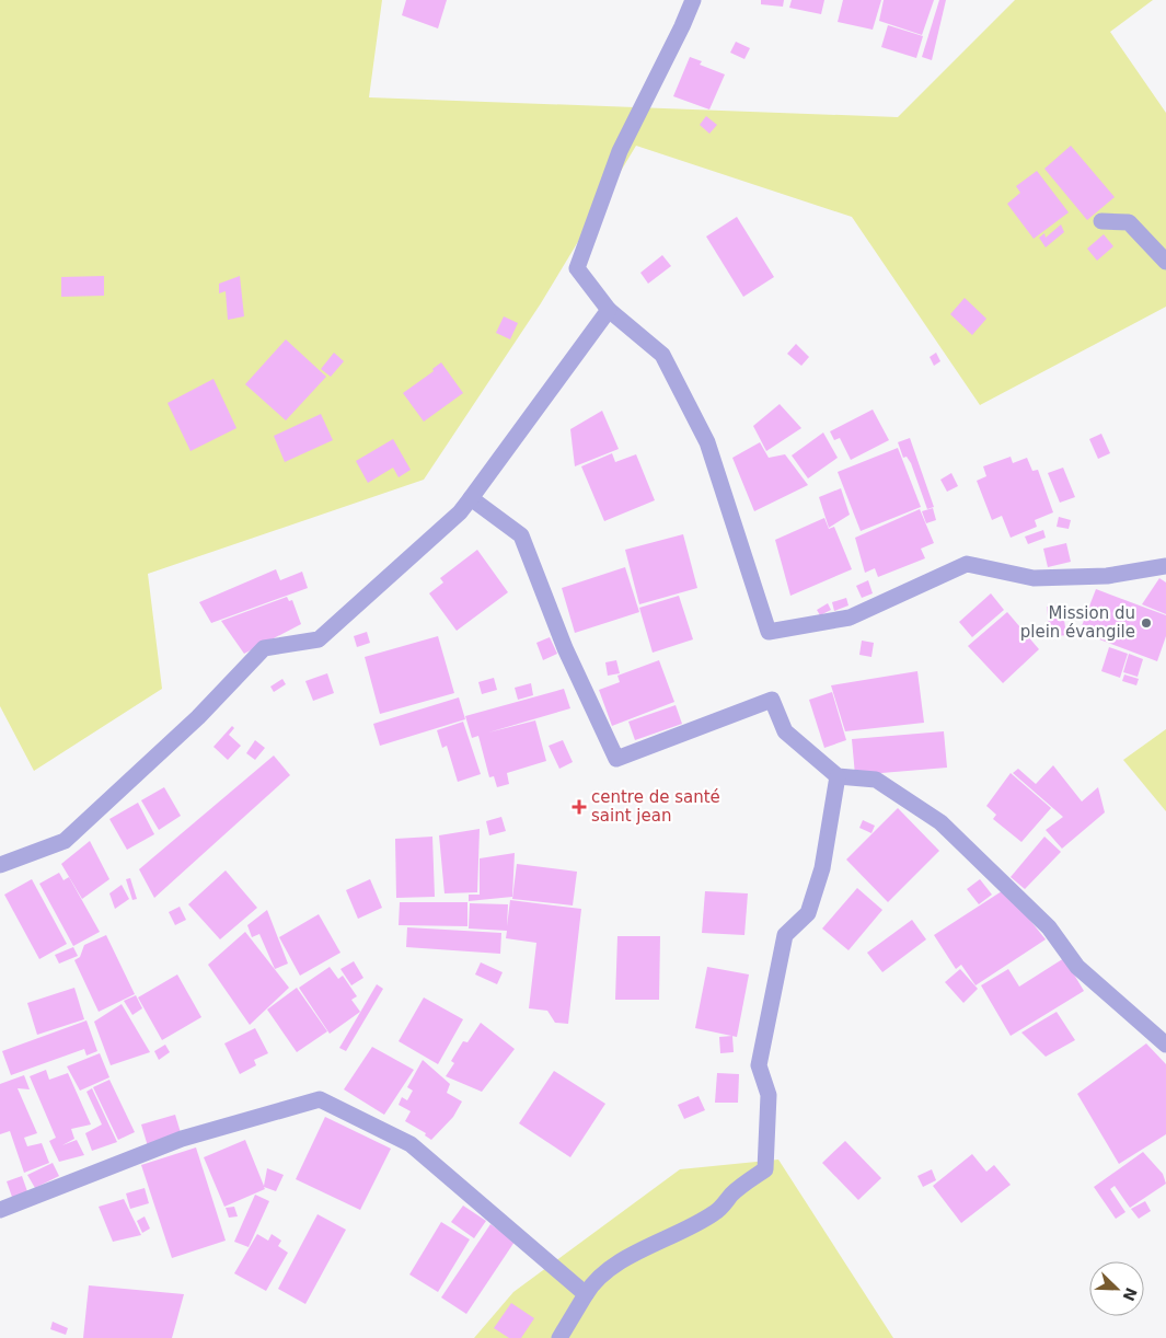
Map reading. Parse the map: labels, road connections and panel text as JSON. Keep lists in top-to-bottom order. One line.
{"places":{"other":["Mission du plein évangile"],"health":["centre de santé saint jean"]},"north":"bottom right"}
